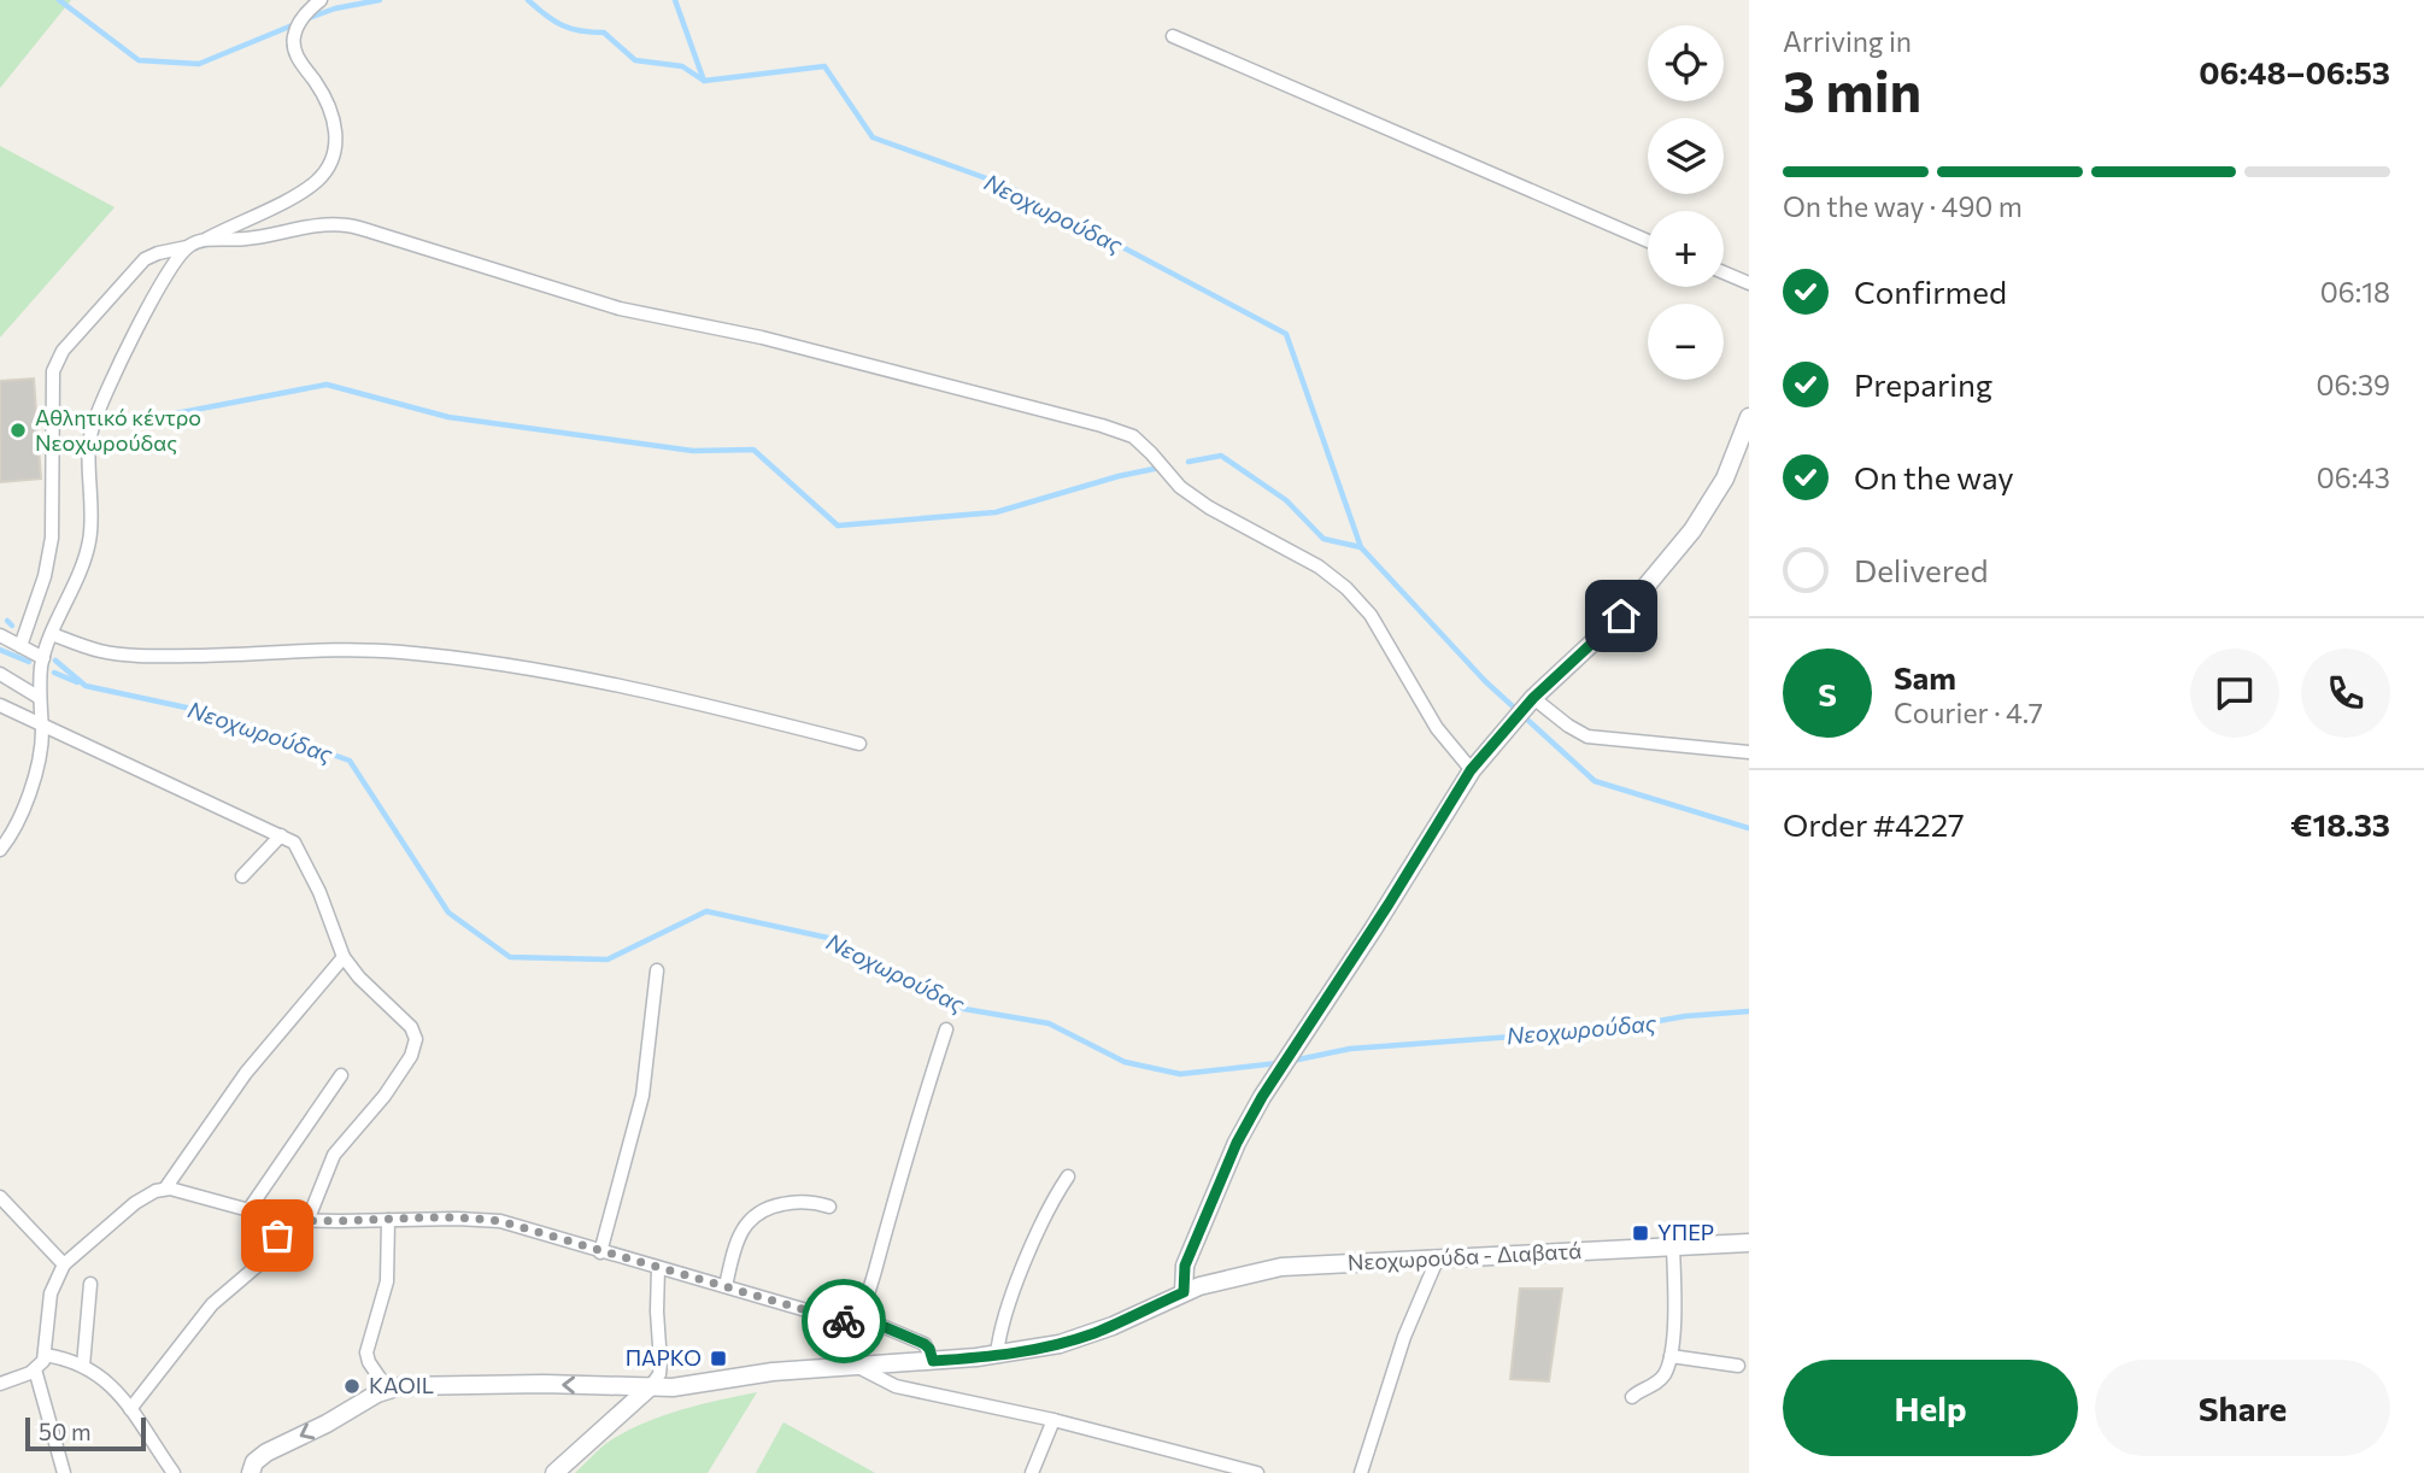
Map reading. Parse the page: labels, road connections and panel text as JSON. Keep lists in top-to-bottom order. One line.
{"streets":{"street":["Νεοχωρούδα - Διαβατά"]},"water":["Νεοχωρούδας"],"places":{"other":["Αθλητικό κέντρο Νεοχωρούδας","KAOIL"],"transit":["ΥΠΕΡ","ΠΑΡΚΟ"]},"scale_bar":"50 m","page":{"heading":["3 min","Arriving in","06:48–06:53"],"panel":["Sam","Courier · 4.7","Order #4227","€18.33"],"map_buttons":["+","−"],"bar":"On the way · 490 m","list":[["Confirmed","06:18"],["Preparing","06:39"],["On the way","06:43"],"Delivered"],"round":"S","buttons":["Help","Share"],"scale":"50 m"}}
